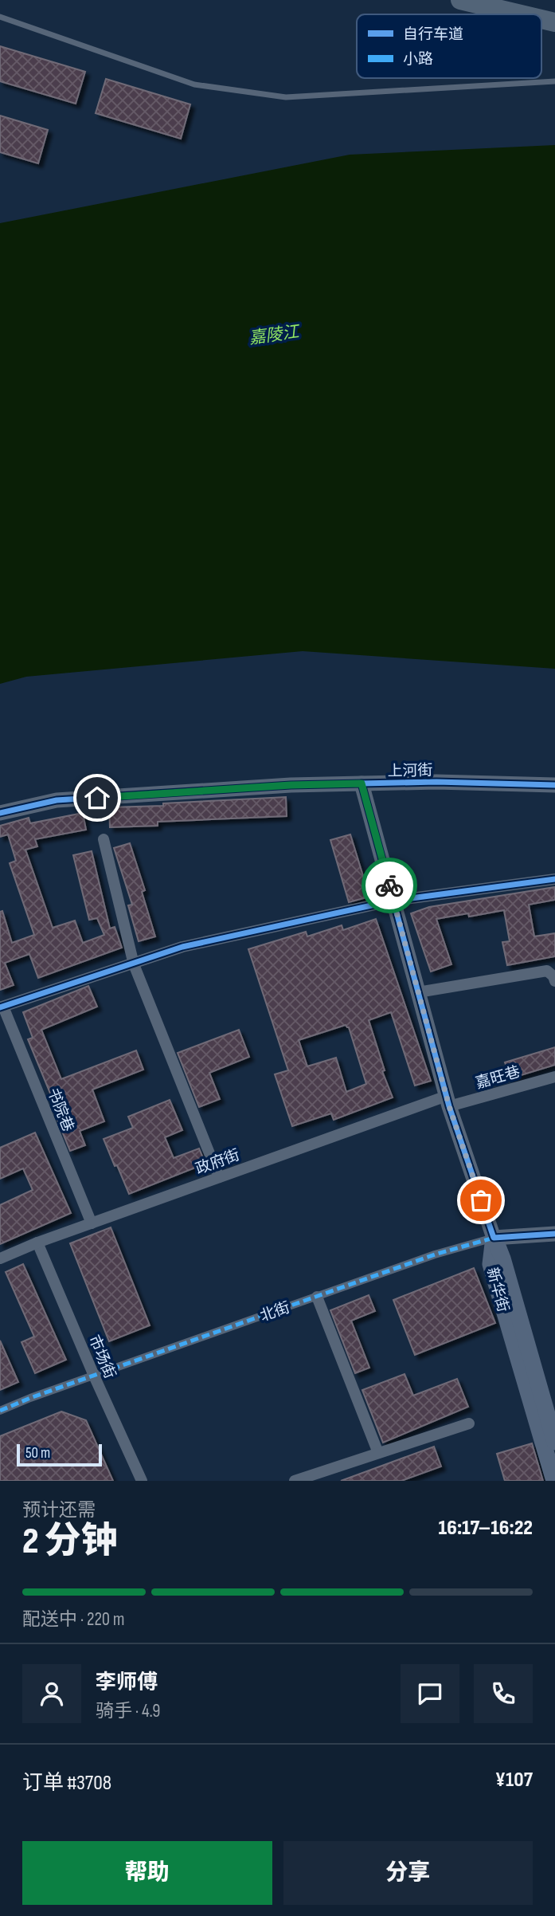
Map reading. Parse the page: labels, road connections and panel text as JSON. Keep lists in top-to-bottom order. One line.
{"streets":{"main road":["新华街"],"street":["上河街","嘉旺巷","书院巷","政府街","北街","市场街"]},"crossings":[["嘉旺巷","政府街"],["书院巷","政府街"],["政府街","市场街"],["新华街","北街"],["北街","市场街"]],"water":["嘉陵江"],"legend":["自行车道","小路"],"scale_bar":"50 m","page":{"scale":"50 m","heading":["2 分钟","预计还需","16:17–16:22"],"panel":["李师傅","骑手 · 4.9","订单 #3708","¥107"],"bar":"配送中 · 220 m","buttons":["帮助","分享"]}}
